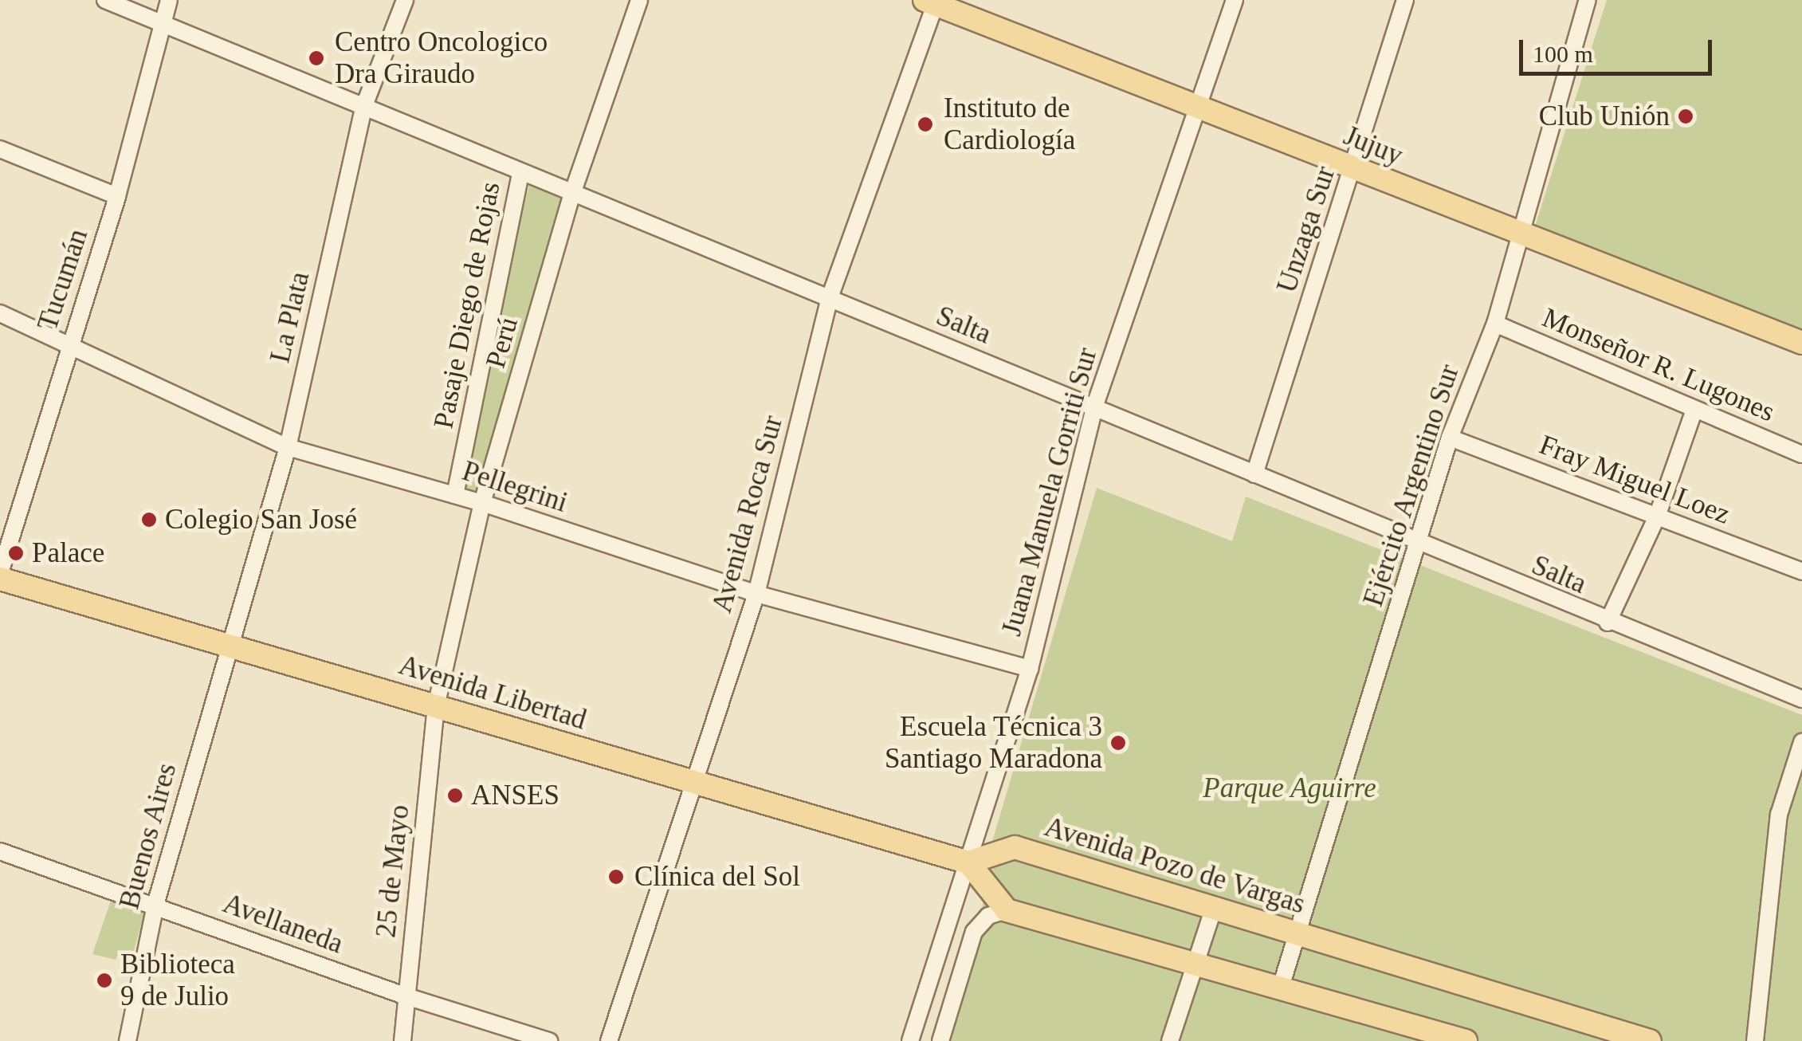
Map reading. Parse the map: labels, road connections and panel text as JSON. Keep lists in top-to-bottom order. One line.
{"streets":{"main road":["Jujuy","Avenida Libertad","Avenida Pozo de Vargas"],"street":["Unzaga Sur","Tucumán","Pasaje Diego de Rojas","La Plata","Salta","Perú","Monseñor R. Lugones","Fray Miguel Loez","Ejército Argentino Sur","Pellegrini","Juana Manuela Gorriti Sur","Avenida Roca Sur","Buenos Aires","25 de Mayo","Avellaneda"]},"crossings":[["Jujuy","Unzaga Sur"],["Jujuy","Ejército Argentino Sur"],["Jujuy","Juana Manuela Gorriti Sur"],["Jujuy","Avenida Roca Sur"],["Unzaga Sur","Salta"],["Tucumán","Salta"],["Tucumán","Pellegrini"],["Pasaje Diego de Rojas","Salta"],["Pasaje Diego de Rojas","Pellegrini"],["La Plata","Salta"],["La Plata","Pellegrini"],["La Plata","Avenida Libertad"],["La Plata","Buenos Aires"],["Salta","Perú"],["Salta","Ejército Argentino Sur"],["Salta","Juana Manuela Gorriti Sur"],["Salta","Avenida Roca Sur"],["Perú","Pellegrini"],["Perú","Avenida Libertad"],["Perú","25 de Mayo"],["Monseñor R. Lugones","Ejército Argentino Sur"],["Fray Miguel Loez","Ejército Argentino Sur"],["Ejército Argentino Sur","Avenida Pozo de Vargas"],["Pellegrini","Juana Manuela Gorriti Sur"],["Pellegrini","Avenida Roca Sur"],["Juana Manuela Gorriti Sur","Avenida Libertad"],["Juana Manuela Gorriti Sur","Avenida Pozo de Vargas"],["Avenida Roca Sur","Avenida Libertad"],["Avenida Libertad","Buenos Aires"],["Avenida Libertad","Avenida Pozo de Vargas"],["Avenida Libertad","25 de Mayo"],["Buenos Aires","Avellaneda"],["25 de Mayo","Avellaneda"]],"parks":["Parque Aguirre"],"places":["Centro Oncologico Dra Giraudo","Club Unión","Instituto de Cardiología","Colegio San José","Palace","Escuela Técnica 3 Santiago Maradona","ANSES","Clínica del Sol","Biblioteca 9 de Julio"],"scale_bar":"100 m"}
